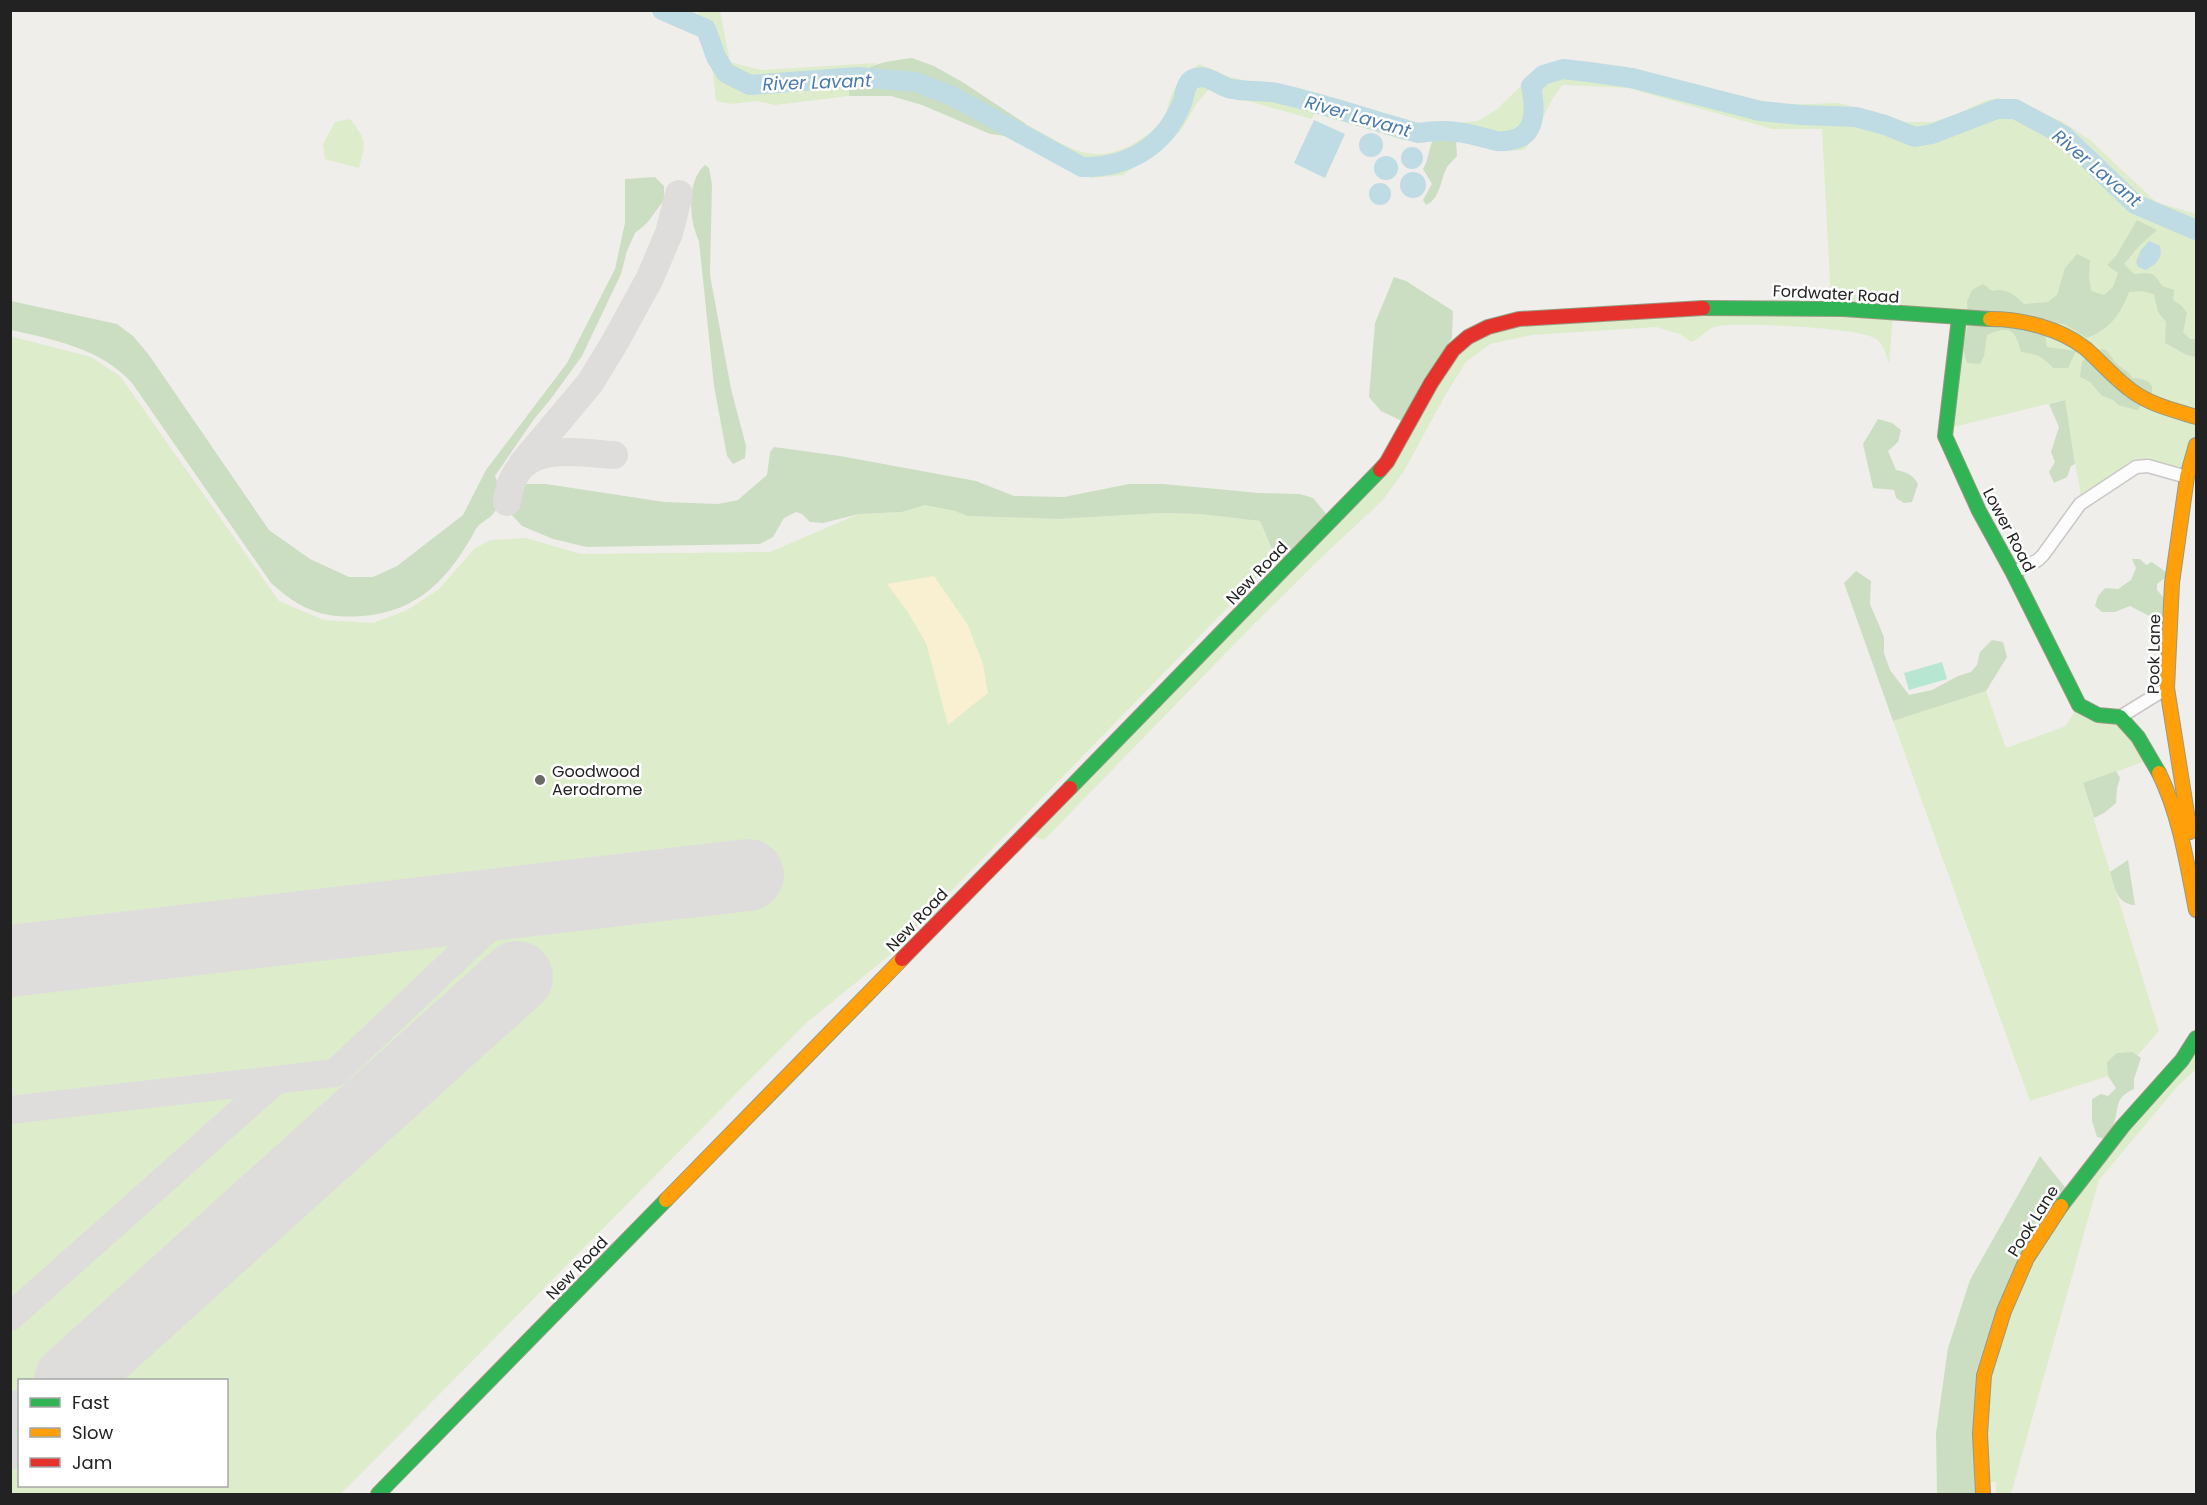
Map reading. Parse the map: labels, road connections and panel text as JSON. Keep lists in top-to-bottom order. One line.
{"streets":{"street":["Fordwater Road","Lower Road","New Road","Pook Lane"]},"crossings":[["Fordwater Road","Lower Road"],["Fordwater Road","New Road"]],"water":["River Lavant"],"places":["Goodwood Aerodrome"],"legend":["Fast","Slow","Jam"]}
